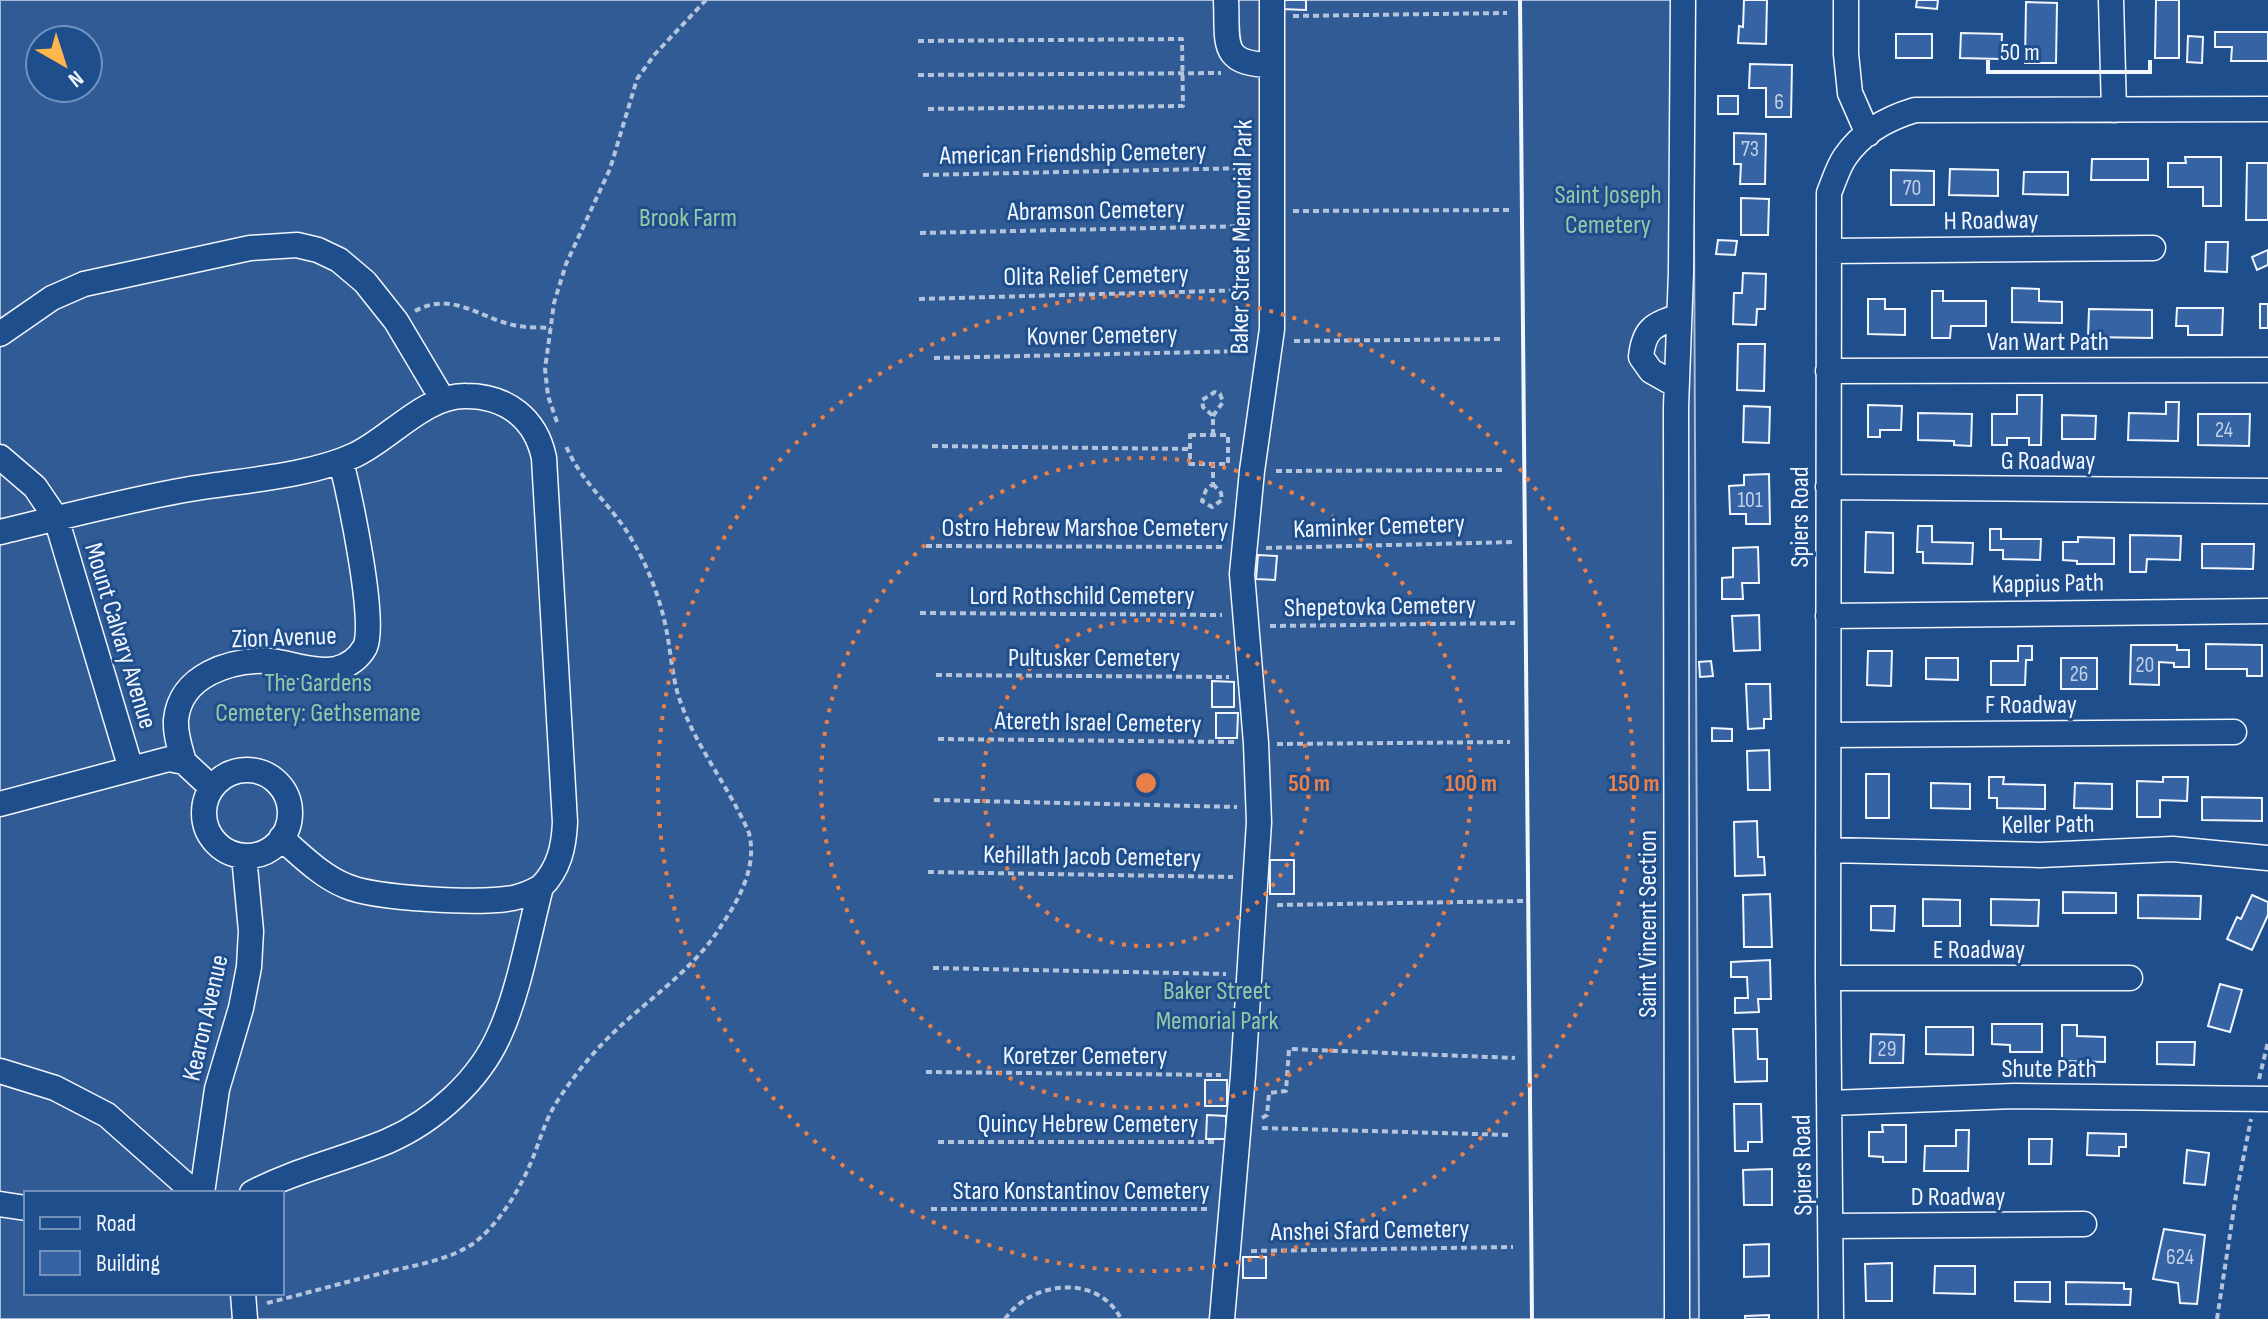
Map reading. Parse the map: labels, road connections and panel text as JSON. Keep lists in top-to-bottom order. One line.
{"streets":{"street":["H Roadway","Baker Street Memorial Park","Van Wart Path","G Roadway","Spiers Road","Kappius Path","Mount Calvary Avenue","Zion Avenue","F Roadway","Keller Path","Saint Vincent Section","E Roadway","Kearon Avenue","Shute Path","D Roadway"],"path":["American Friendship Cemetery","Abramson Cemetery","Olita Relief Cemetery","Kovner Cemetery","Kaminker Cemetery","Ostro Hebrew Marshoe Cemetery","Lord Rothschild Cemetery","Shepetovka Cemetery","Pultusker Cemetery","Atereth Israel Cemetery","Kehillath Jacob Cemetery","Koretzer Cemetery","Quincy Hebrew Cemetery","Staro Konstantinov Cemetery","Anshei Sfard Cemetery"]},"crossings":[["American Friendship Cemetery","Baker Street Memorial Park"],["Abramson Cemetery","Baker Street Memorial Park"],["H Roadway","Spiers Road"],["Baker Street Memorial Park","Olita Relief Cemetery"],["Baker Street Memorial Park","Kovner Cemetery"],["Baker Street Memorial Park","Kaminker Cemetery"],["Baker Street Memorial Park","Ostro Hebrew Marshoe Cemetery"],["Baker Street Memorial Park","Lord Rothschild Cemetery"],["Baker Street Memorial Park","Shepetovka Cemetery"],["Baker Street Memorial Park","Pultusker Cemetery"],["Baker Street Memorial Park","Atereth Israel Cemetery"],["Baker Street Memorial Park","Kehillath Jacob Cemetery"],["Baker Street Memorial Park","Koretzer Cemetery"],["Baker Street Memorial Park","Quincy Hebrew Cemetery"],["Baker Street Memorial Park","Staro Konstantinov Cemetery"],["Baker Street Memorial Park","Anshei Sfard Cemetery"],["Van Wart Path","Spiers Road"],["G Roadway","Spiers Road"],["Spiers Road","Kappius Path"],["Spiers Road","F Roadway"],["Spiers Road","Keller Path"],["Spiers Road","E Roadway"],["Spiers Road","Shute Path"],["Spiers Road","D Roadway"],["Kaminker Cemetery","Ostro Hebrew Marshoe Cemetery"],["Lord Rothschild Cemetery","Shepetovka Cemetery"]],"parks":["Saint Joseph Cemetery","Brook Farm","The Gardens Cemetery: Gethsemane","Baker Street Memorial Park"],"house_numbers":["6","73","70","24","101","20","26","29","624"],"legend":["Road","Building"],"scale_bar":"50 m","north":"bottom right","rings":["50 m","100 m","150 m"]}
